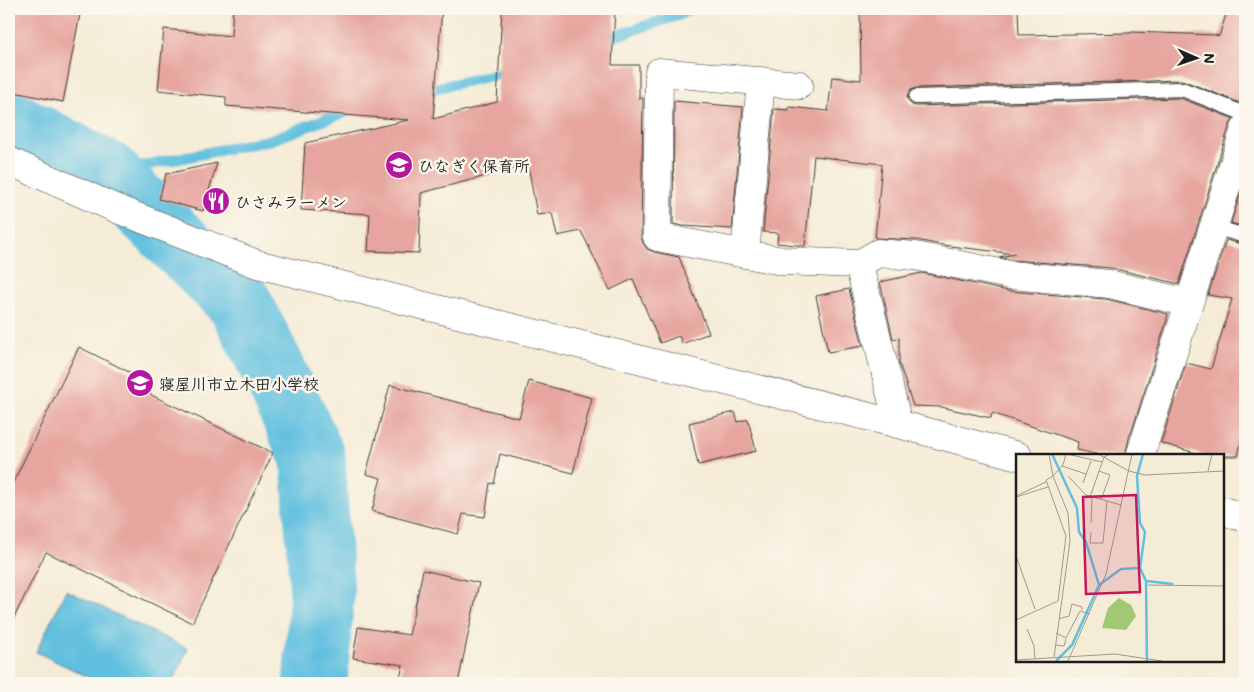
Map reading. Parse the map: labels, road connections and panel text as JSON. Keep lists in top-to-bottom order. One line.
{"places":{"school or university":["ひなぎく保育所","寝屋川市立木田小学校"],"restaurant":["ひさみラーメン"]},"north":"right"}
